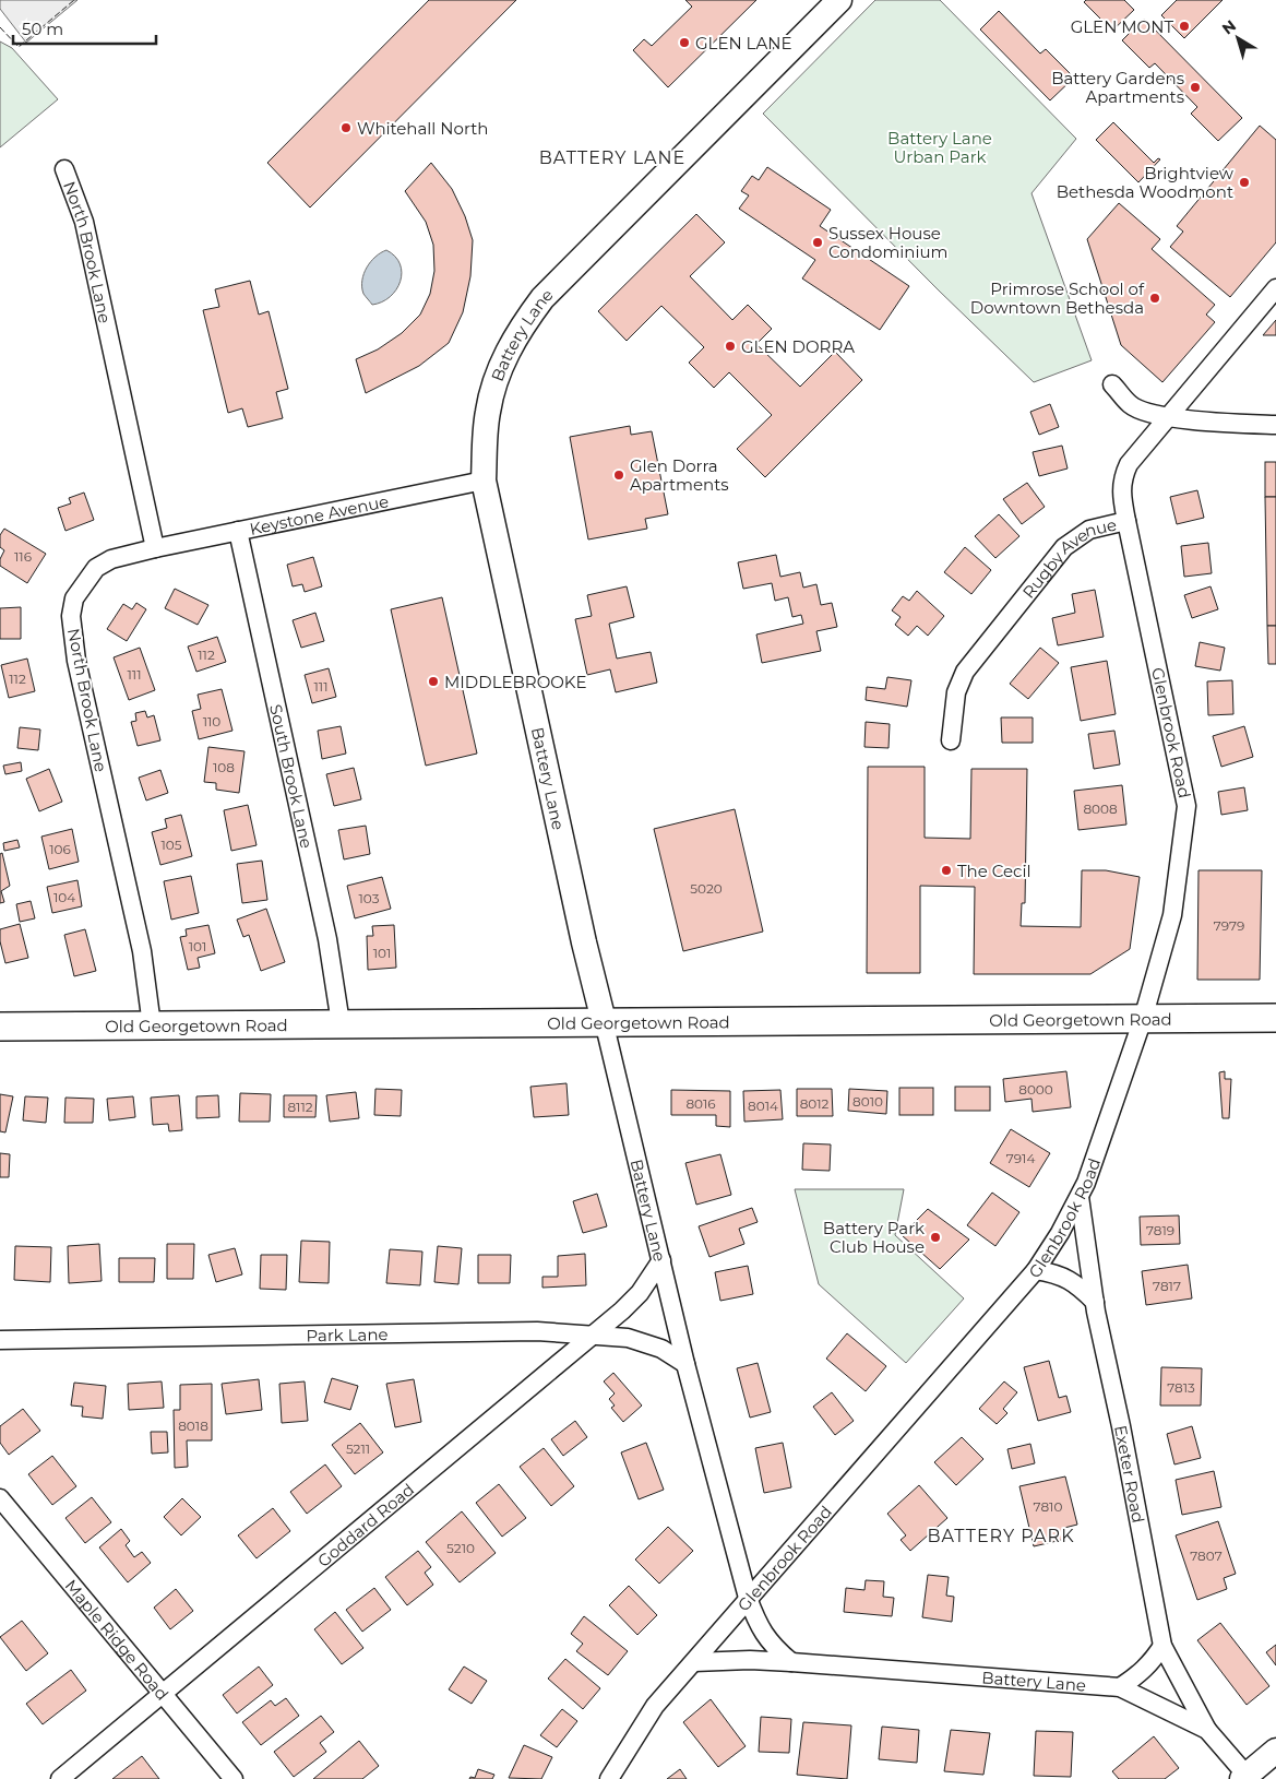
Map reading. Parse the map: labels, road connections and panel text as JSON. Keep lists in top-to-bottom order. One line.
{"streets":{"main road":["Old Georgetown Road"],"street":["North Brook Lane","Battery Lane","Keystone Avenue","Rugby Avenue","Glenbrook Road","South Brook Lane","Park Lane","Exeter Road","Goddard Road","Maple Ridge Road"]},"crossings":[["North Brook Lane","Keystone Avenue"],["North Brook Lane","Old Georgetown Road"],["Battery Lane","Keystone Avenue"],["Battery Lane","Glenbrook Road"],["Battery Lane","Old Georgetown Road"],["Battery Lane","Park Lane"],["Battery Lane","Exeter Road"],["Battery Lane","Goddard Road"],["Keystone Avenue","South Brook Lane"],["Rugby Avenue","Glenbrook Road"],["Glenbrook Road","Old Georgetown Road"],["Glenbrook Road","Exeter Road"],["South Brook Lane","Old Georgetown Road"],["Park Lane","Goddard Road"],["Goddard Road","Maple Ridge Road"]],"districts":["BATTERY LANE","BATTERY PARK"],"parks":["Battery Lane Urban Park"],"places":["GLEN MONT","GLEN LANE","Battery Gardens Apartments","Whitehall North","Brightview Bethesda Woodmont","Sussex House Condominium","Primrose School of Downtown Bethesda","GLEN DORRA","Glen Dorra Apartments","MIDDLEBROOKE","The Cecil","Battery Park Club House"],"house_numbers":["116","112","111","112","111","110","108","8008","105","106","5020","104","103","7979","101","101","8000","8010","8016","8012","8014","8112","7914","7819","7817","7813","8018","5211","7810","5210","7807"],"scale_bar":"50 m","north":"top left"}
